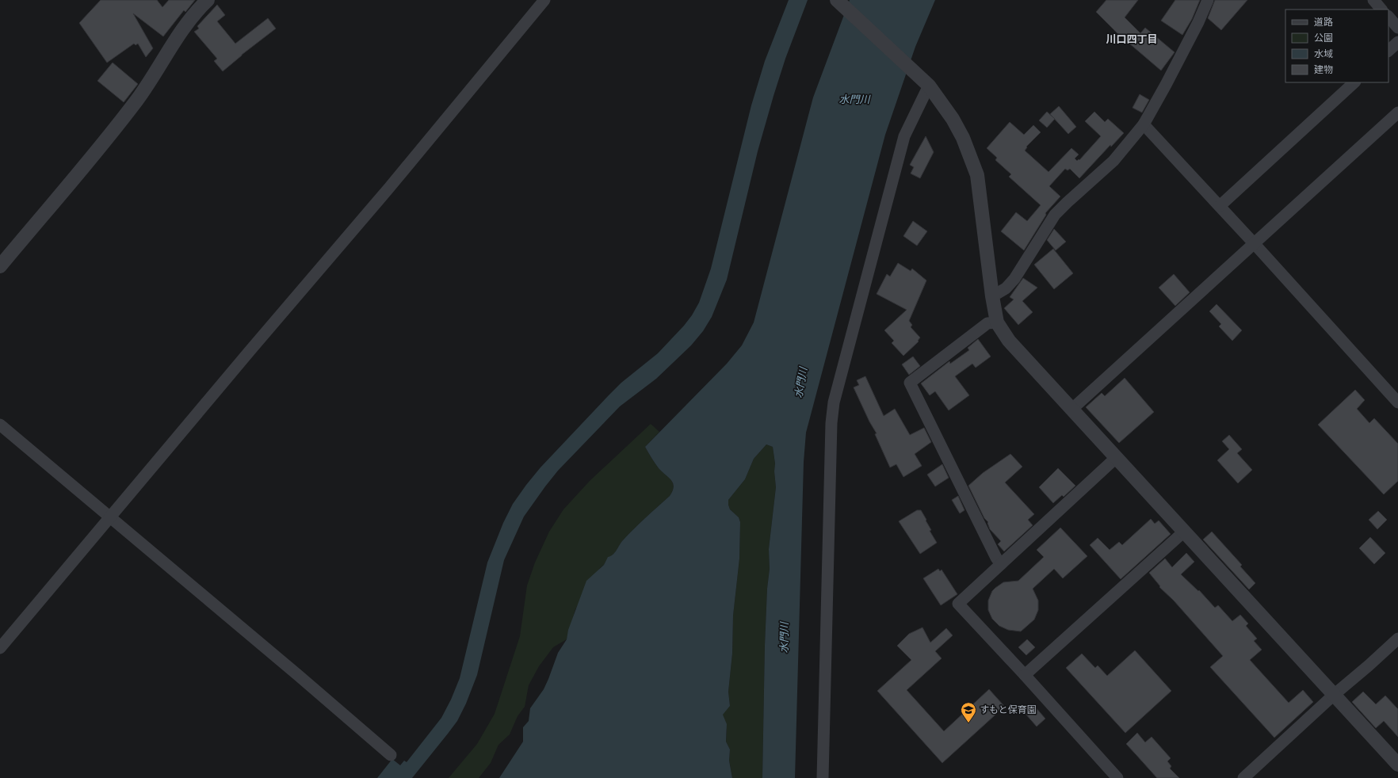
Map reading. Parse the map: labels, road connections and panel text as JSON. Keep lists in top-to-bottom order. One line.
{"districts":["川口四丁目"],"water":["水門川"],"places":{"school or university":["すもと保育園"]},"legend":["道路","公園","水域","建物"]}
